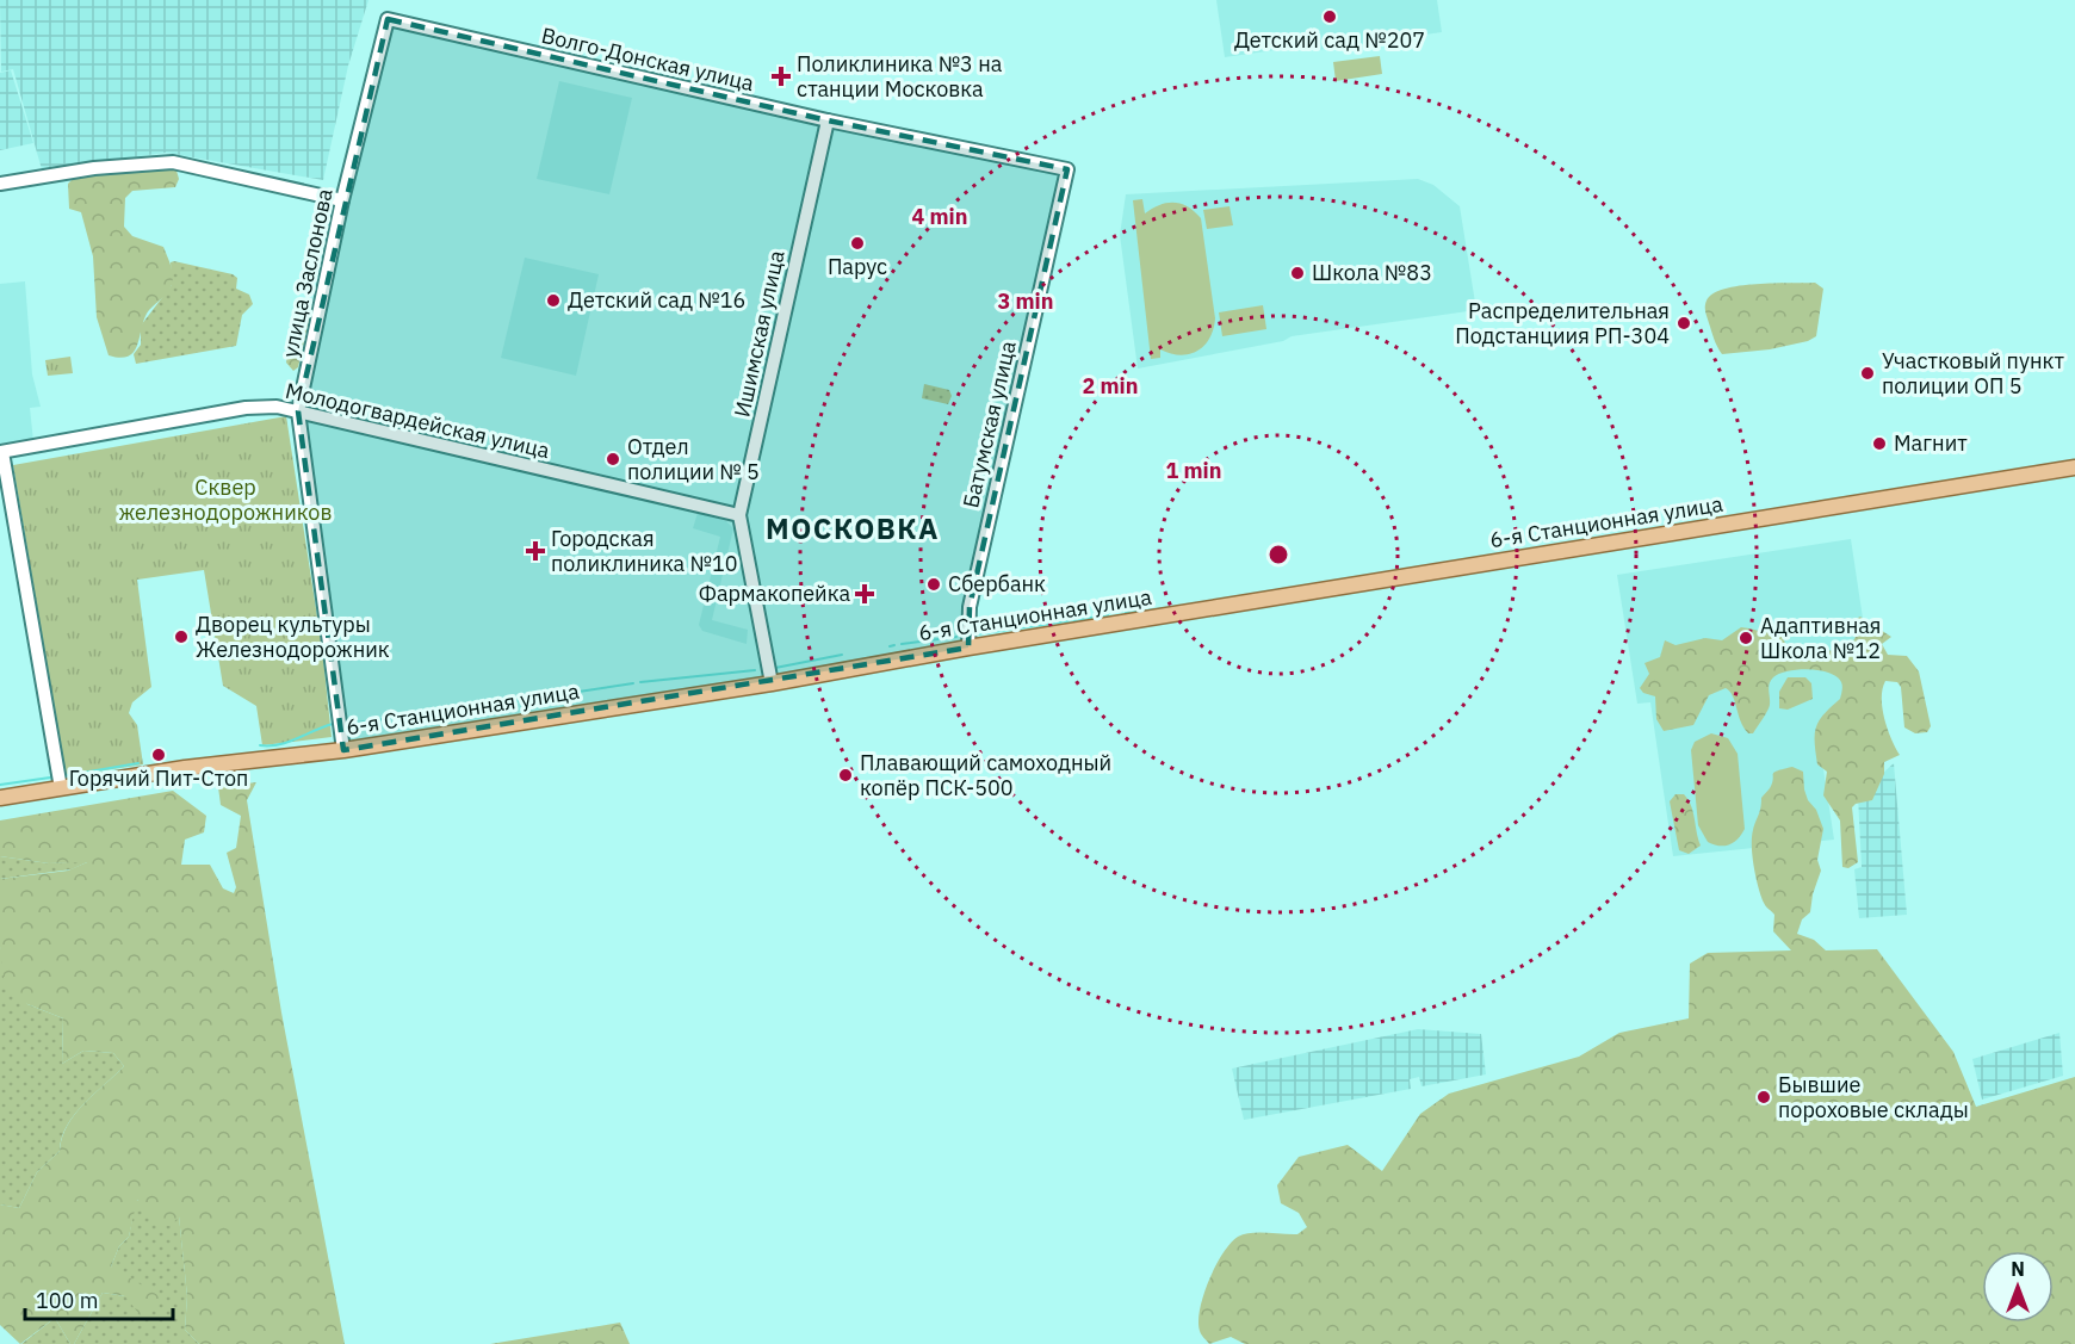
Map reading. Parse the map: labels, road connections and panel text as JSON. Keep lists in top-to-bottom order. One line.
{"streets":{"main road":["6-я Станционная улица"],"street":["Волго-Донская улица","улица Заслонова","Ишимская улица","Молодогвардейская улица","Батумская улица"]},"crossings":[["Волго-Донская улица","улица Заслонова"],["Волго-Донская улица","Ишимская улица"],["Волго-Донская улица","Батумская улица"],["улица Заслонова","Молодогвардейская улица"],["улица Заслонова","6-я Станционная улица"],["Ишимская улица","Молодогвардейская улица"],["Ишимская улица","6-я Станционная улица"],["Батумская улица","6-я Станционная улица"]],"districts":["МОСКОВКА"],"parks":["Сквер железнодорожников"],"places":{"other":["Детский сад №207","Парус","Школа №83","Детский сад №16","Распределительная Подстанциия РП-304","Участковый пункт полиции ОП 5","Магнит","Отдел полиции № 5","Сбербанк","Дворец культуры Железнодорожник","Адаптивная Школа №12","Горячий Пит-Стоп","Плавающий самоходный копёр ПСК-500","Бывшие пороховые склады"],"health":["Поликлиника №3 на станции Московка","Городская поликлиника №10","Фармакопейка"]},"scale_bar":"100 m","north":"top","rings":["4 min","3 min","2 min","1 min"]}
